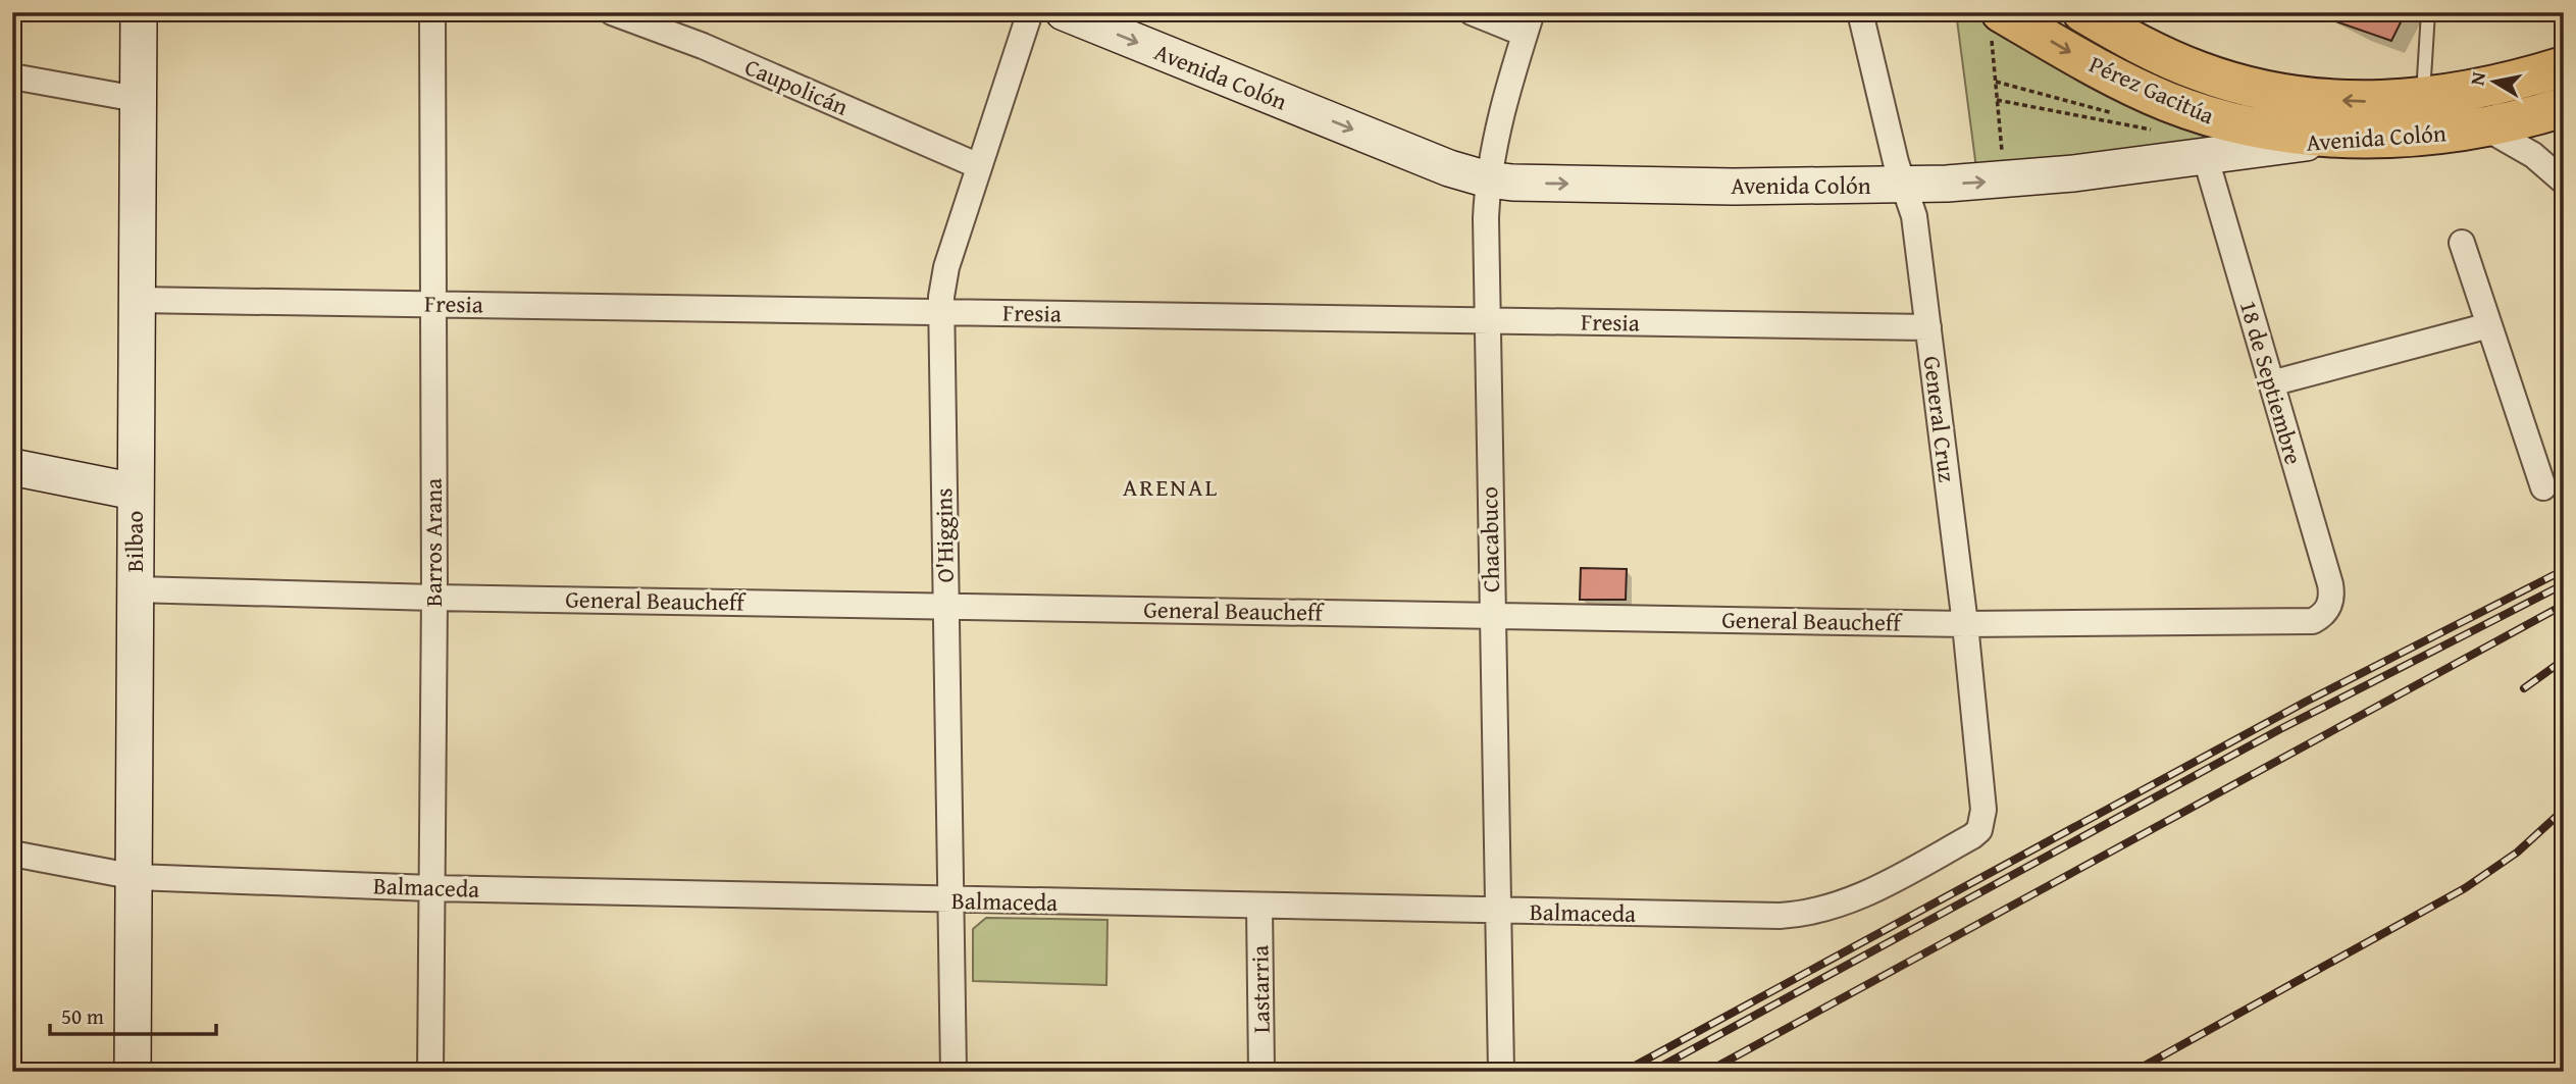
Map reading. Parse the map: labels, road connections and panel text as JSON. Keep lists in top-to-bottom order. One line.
{"streets":{"main road":["Avenida Colón","Pérez Gacitúa","Bilbao"],"street":["Caupolicán","Fresia","18 de Septiembre","General Cruz","O'Higgins","Chacabuco","Barros Arana","General Beaucheff","Balmaceda","Lastarria"]},"crossings":[["Avenida Colón","Pérez Gacitúa"],["Avenida Colón","18 de Septiembre"],["Avenida Colón","General Cruz"],["Avenida Colón","Chacabuco"],["Caupolicán","O'Higgins"],["Fresia","General Cruz"],["Fresia","O'Higgins"],["Fresia","Chacabuco"],["Fresia","Bilbao"],["Fresia","Barros Arana"],["18 de Septiembre","General Beaucheff"],["General Cruz","General Beaucheff"],["General Cruz","Balmaceda"],["O'Higgins","General Beaucheff"],["O'Higgins","Balmaceda"],["Chacabuco","General Beaucheff"],["Chacabuco","Balmaceda"],["Bilbao","General Beaucheff"],["Bilbao","Balmaceda"],["Barros Arana","General Beaucheff"],["Barros Arana","Balmaceda"],["Balmaceda","Lastarria"]],"one_way":["Avenida Colón"],"districts":["ARENAL"],"scale_bar":"50 m","north":"left"}
